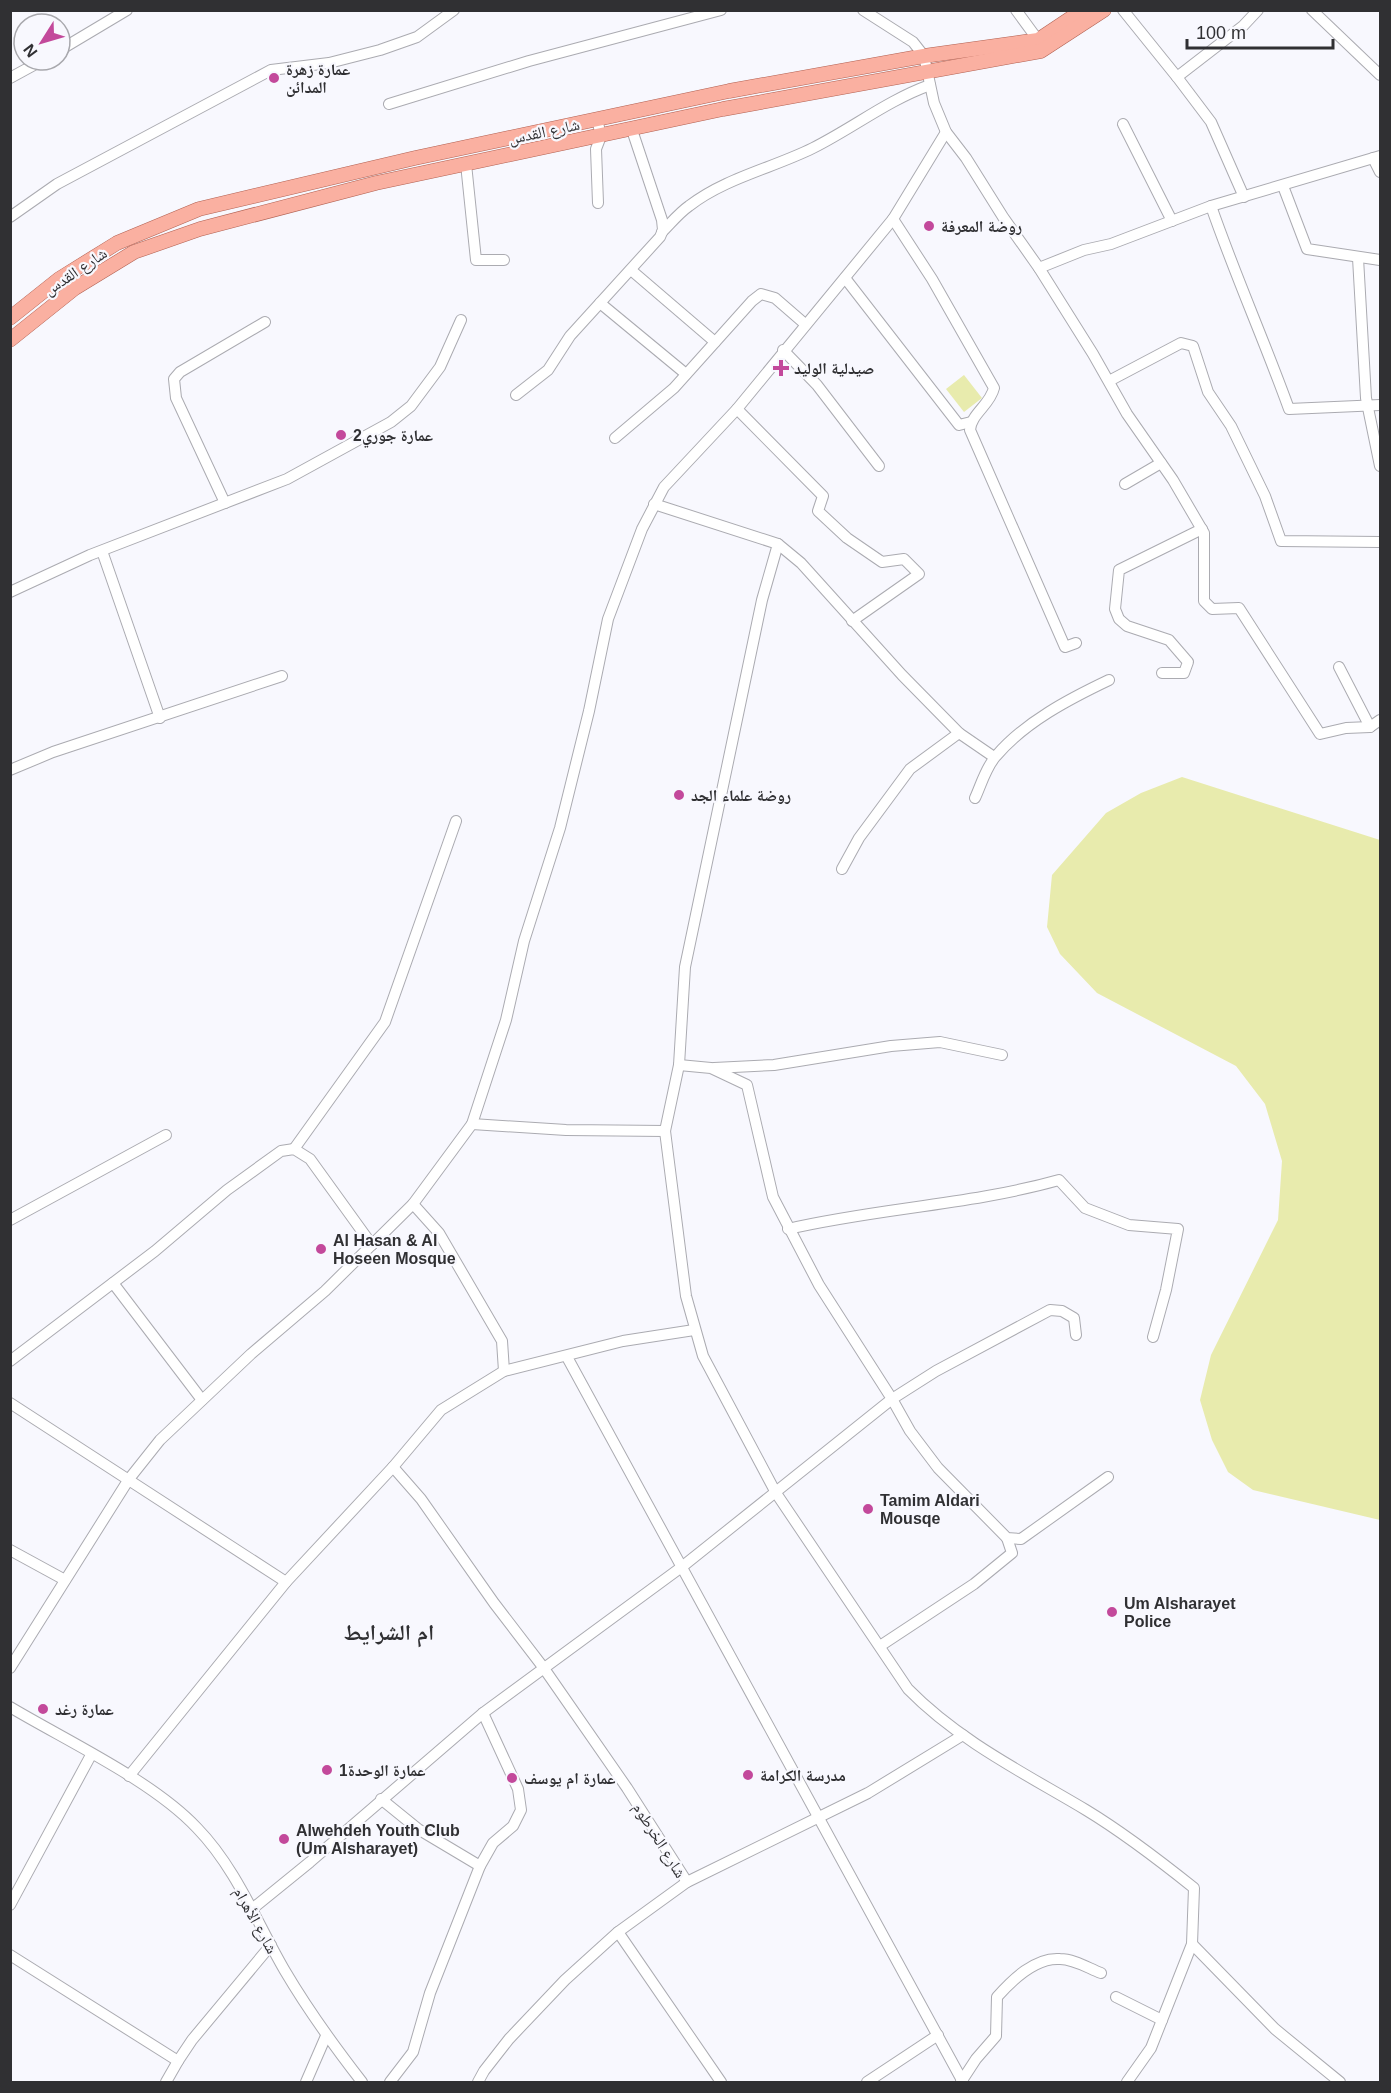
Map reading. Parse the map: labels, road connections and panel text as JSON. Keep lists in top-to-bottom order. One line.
{"streets":{"main road":["شارع القدس"],"street":["شارع الخرطوم","شارع الأهرام"]},"districts":["ام الشرايط"],"places":{"other":["عمارة زهرة المدائن","روضة المعرفة","عمارة جوري2","روضة علماء الجد","Al Hasan & Al Hoseen Mosque","Tamim Aldari Mousqe","Um Alsharayet Police","عمارة رغد","عمارة الوحدة1","مدرسة الكرامة","عمارة ام يوسف","Alwehdeh Youth Club (Um Alsharayet)"],"health":["صيدلية الوليد"]},"scale_bar":"100 m","north":"bottom left"}
